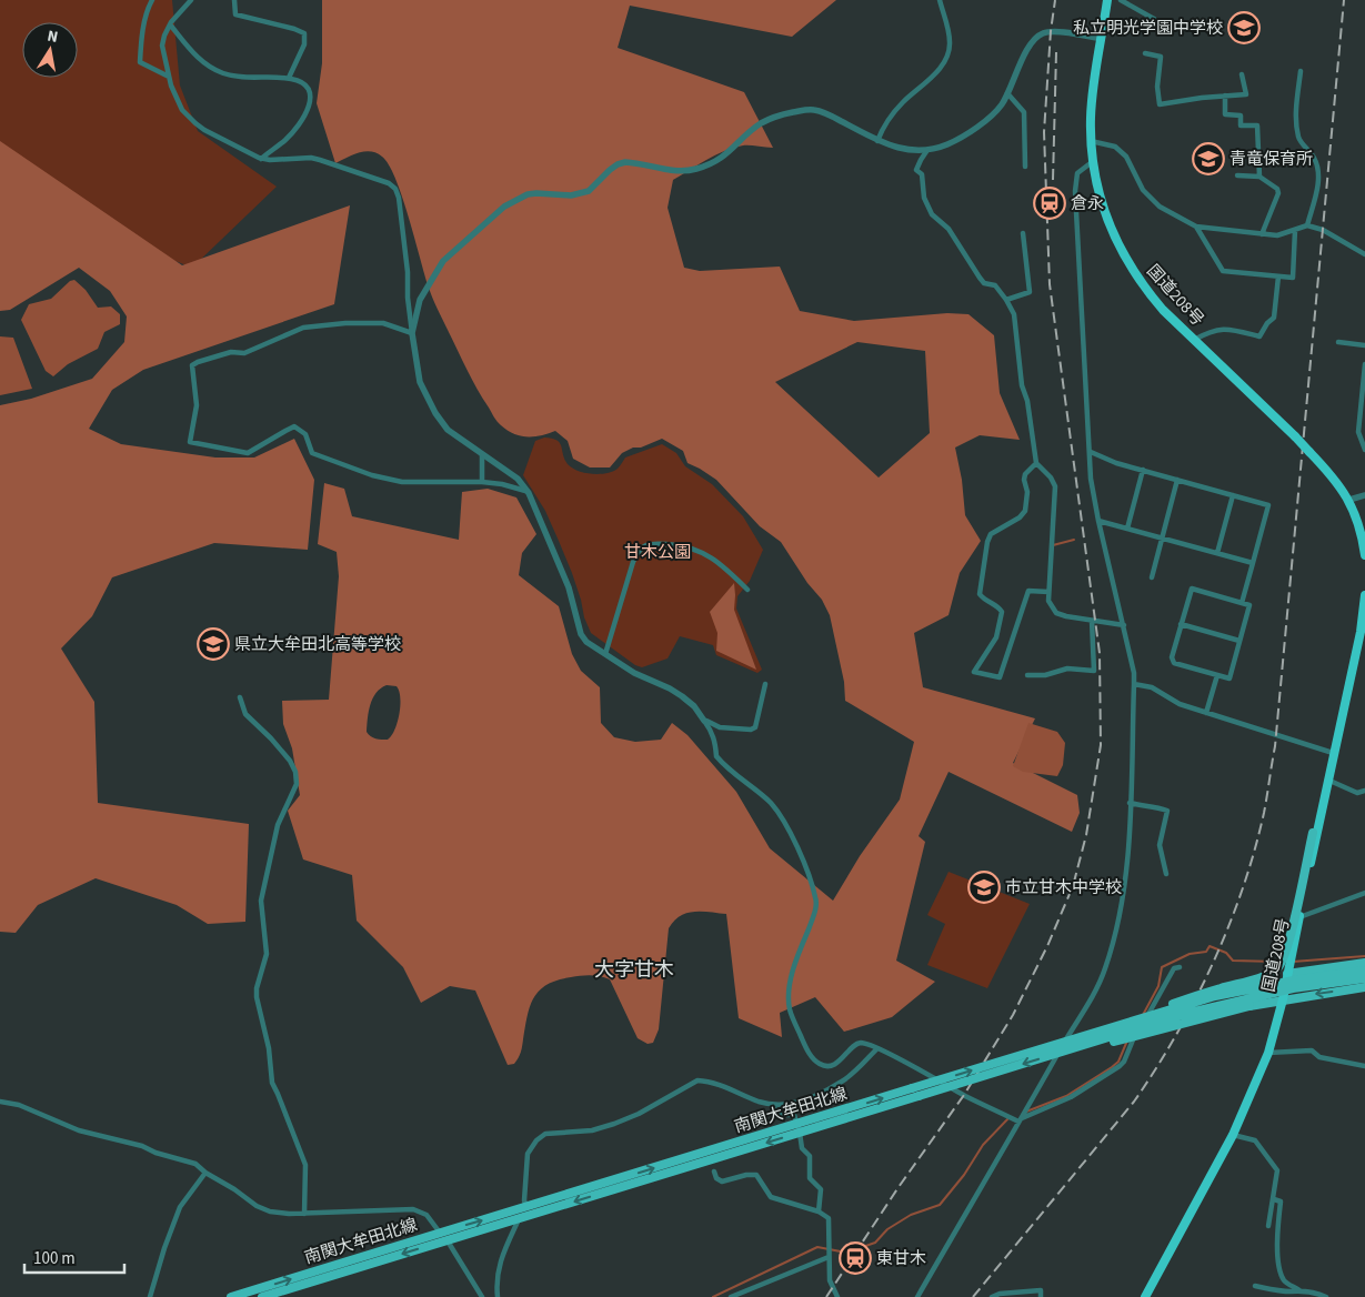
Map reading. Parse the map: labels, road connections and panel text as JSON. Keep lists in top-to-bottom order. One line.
{"streets":{"highway":["国道208号"],"main road":["南関大牟田北線"]},"districts":["大字甘木"],"parks":["甘木公園"],"places":{"school or university":["私立明光学園中学校","青竜保育所","県立大牟田北高等学校","市立甘木中学校"],"station":["倉永","東甘木"]},"scale_bar":"100 m","north":"top"}
